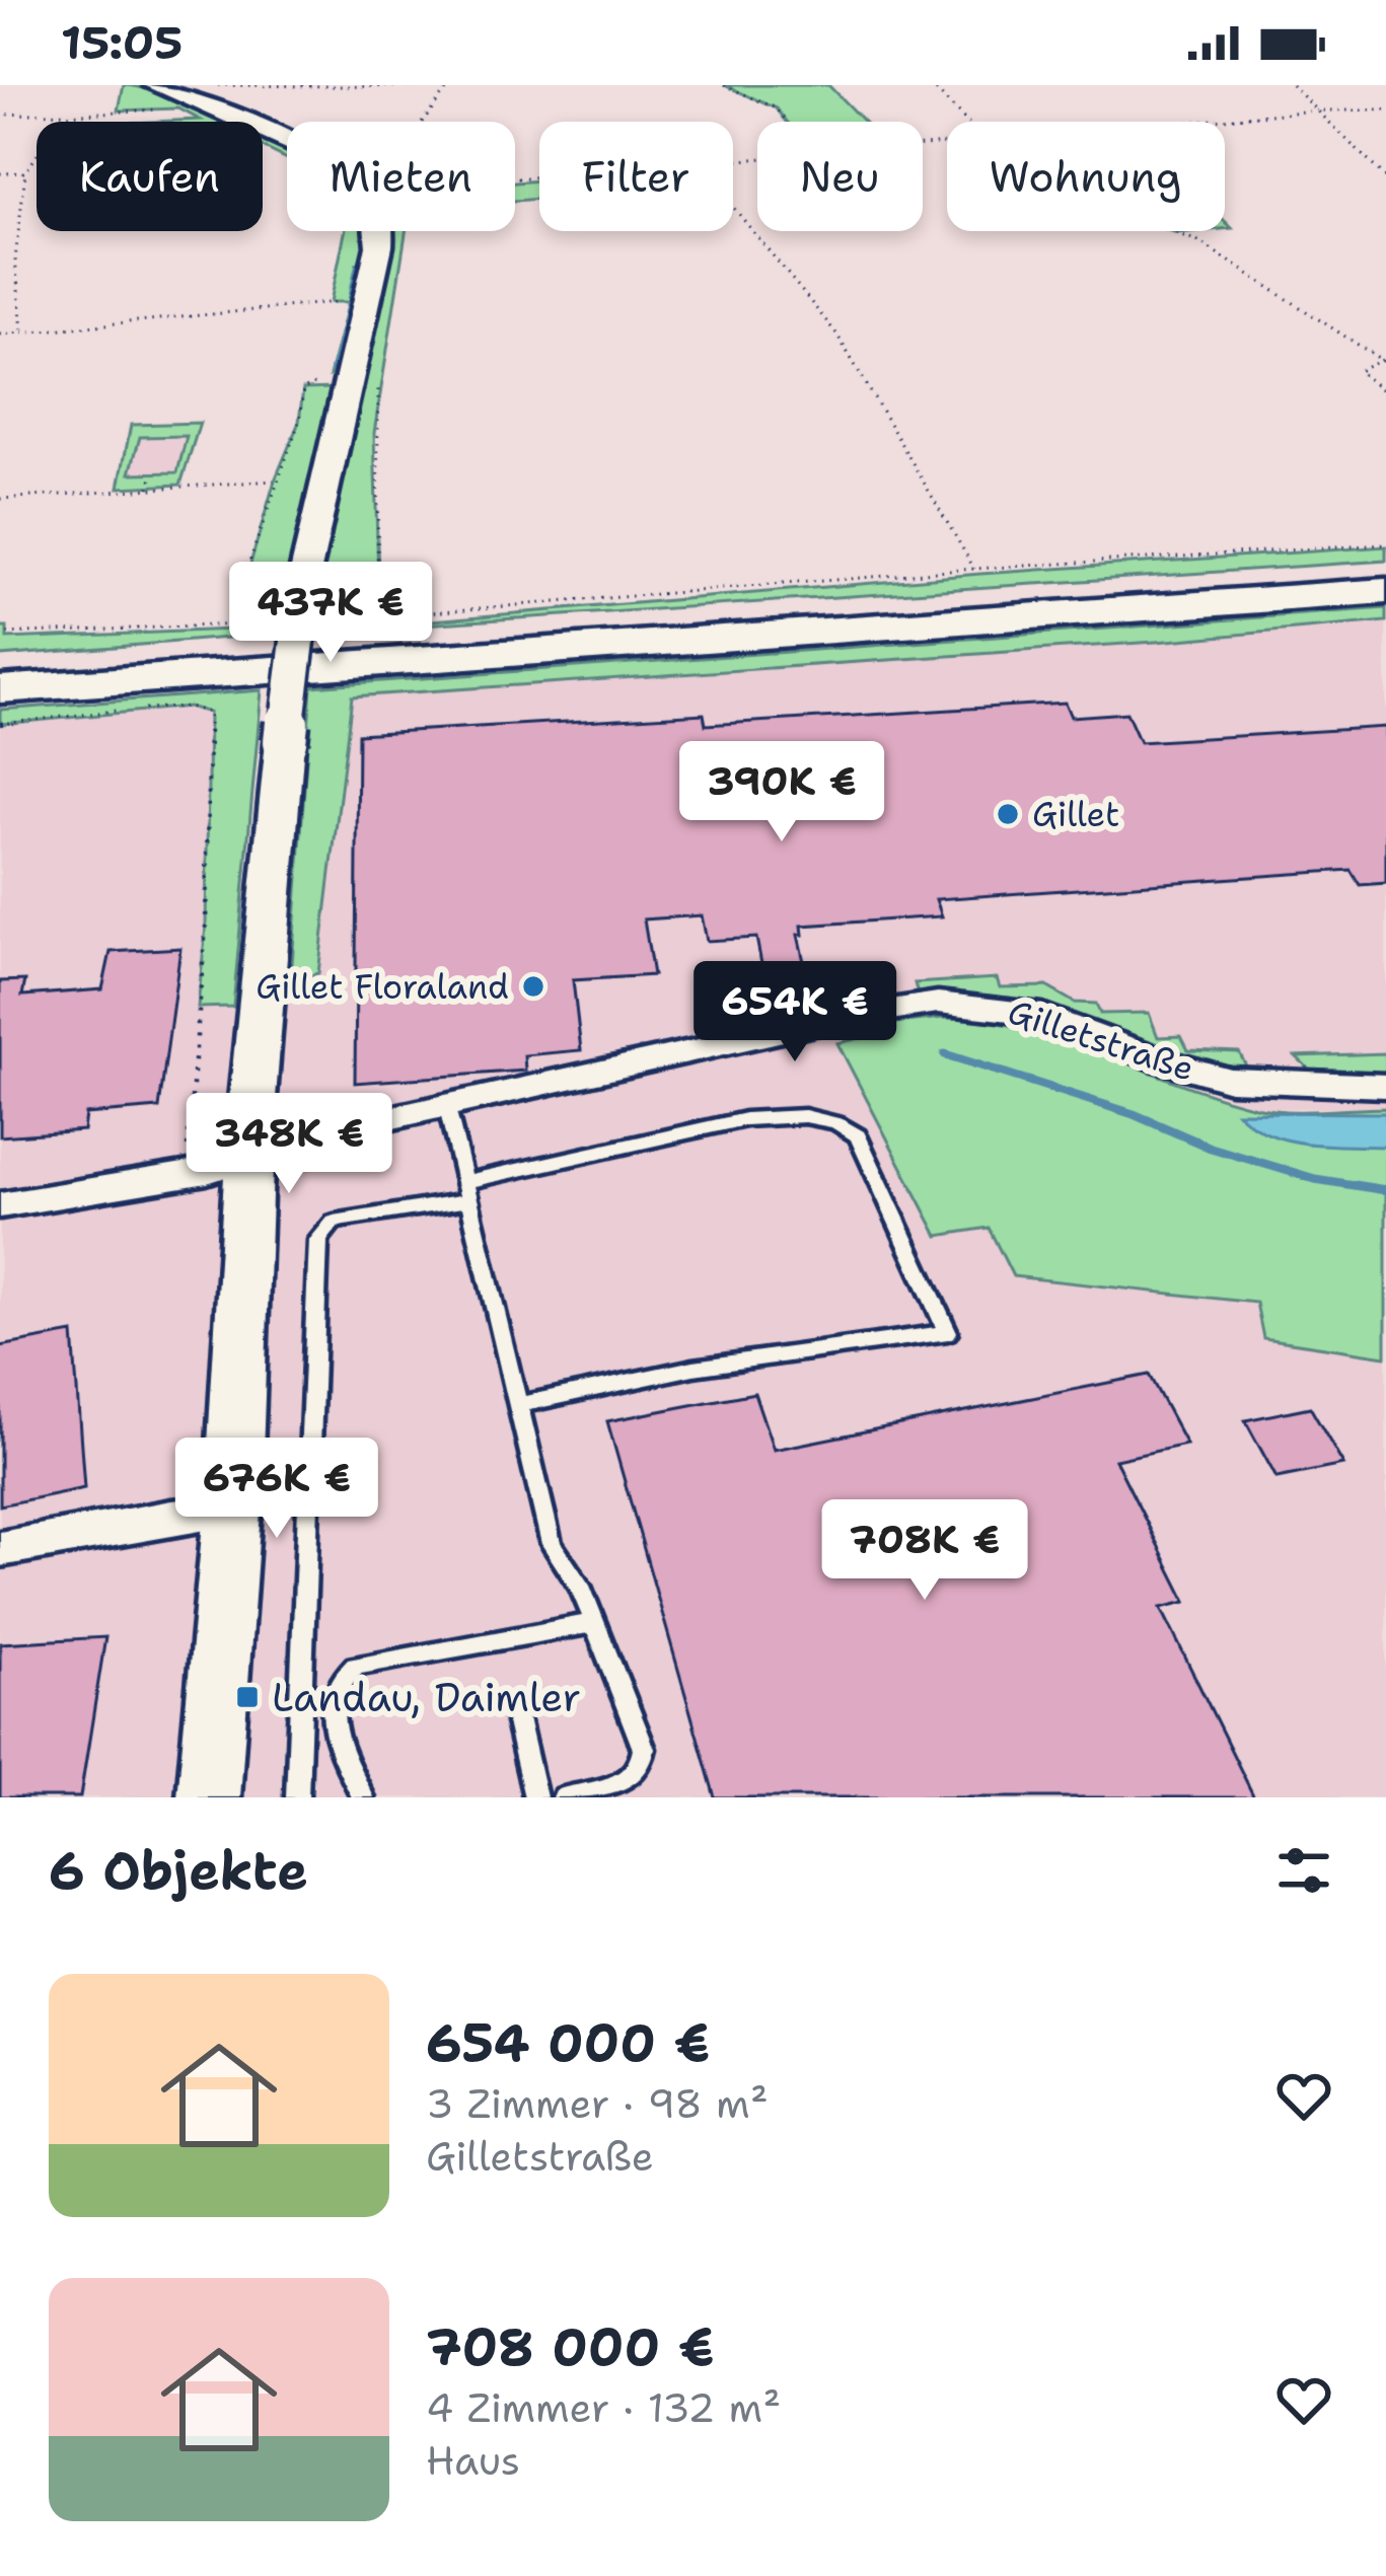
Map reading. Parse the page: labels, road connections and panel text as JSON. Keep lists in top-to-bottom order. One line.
{"streets":{"street":["Gilletstraße"]},"places":{"other":["Gillet","Gillet Floraland"],"transit":["Landau, Daimler"]},"page":{"status":"15:05","chip":["Kaufen","Mieten","Filter","Neu","Wohnung"],"price":["437K €","390K €","654K €","348K €","676K €","708K €"],"heading":"6 Objekte","list":[{"name":"654 000 €","note":"3 Zimmer · 98 m² · Gilletstraße"},{"name":"708 000 €","note":"4 Zimmer · 132 m² · Haus"}]}}
